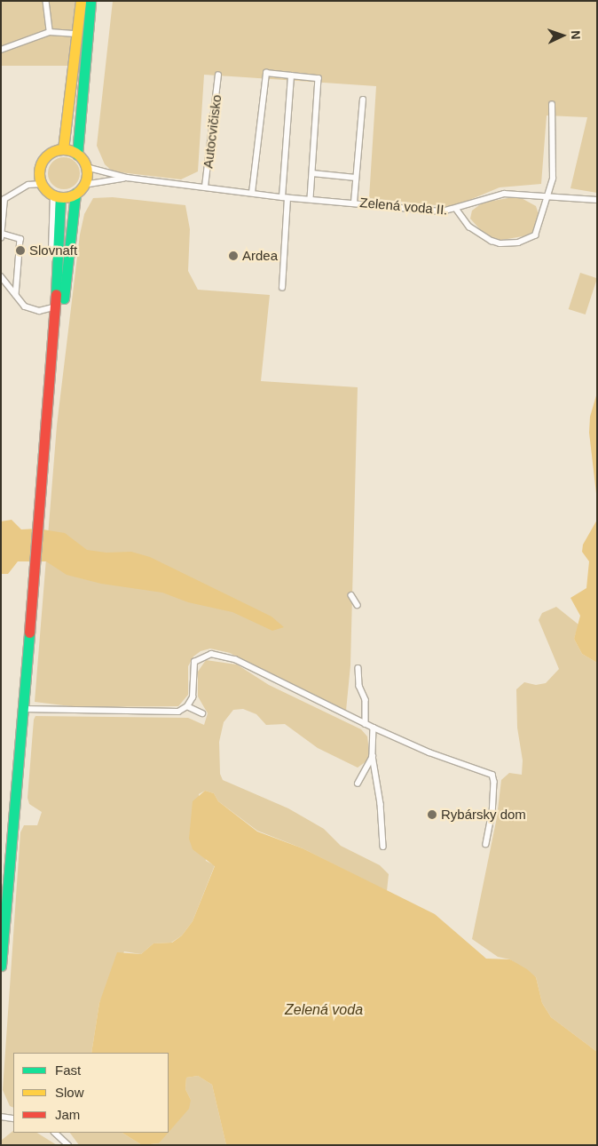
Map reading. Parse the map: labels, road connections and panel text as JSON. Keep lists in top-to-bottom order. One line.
{"streets":{"lane":["Autocvičisko","Zelená voda II."]},"crossings":[["Autocvičisko","Zelená voda II."]],"water":["Zelená voda"],"places":["Slovnaft","Ardea","Rybársky dom"],"legend":["Fast","Slow","Jam"],"north":"right"}
